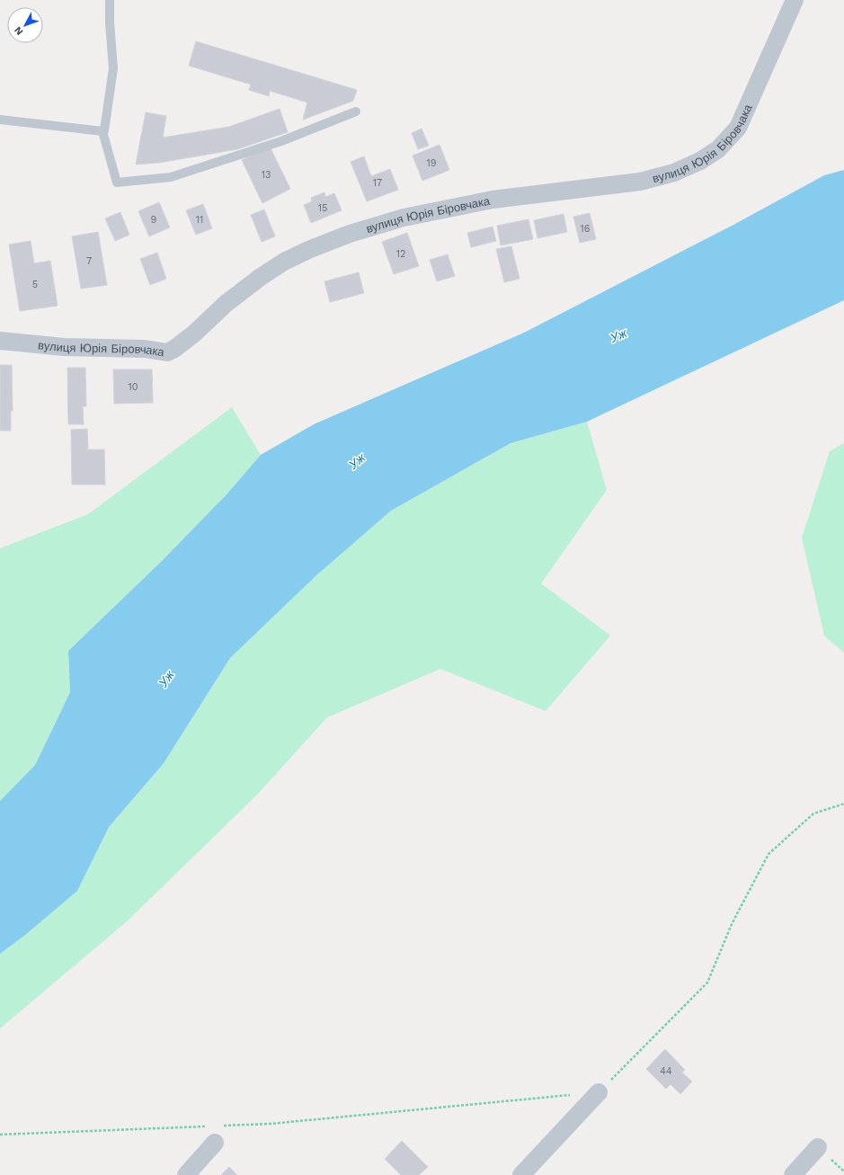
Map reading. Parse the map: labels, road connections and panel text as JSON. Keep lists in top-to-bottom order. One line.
{"streets":{"street":["вулиця Юрія Біровчака"]},"water":["Уж"],"house_numbers":["19","13","17","15","9","11","16","12","7","5","10","44"],"north":"bottom left"}
